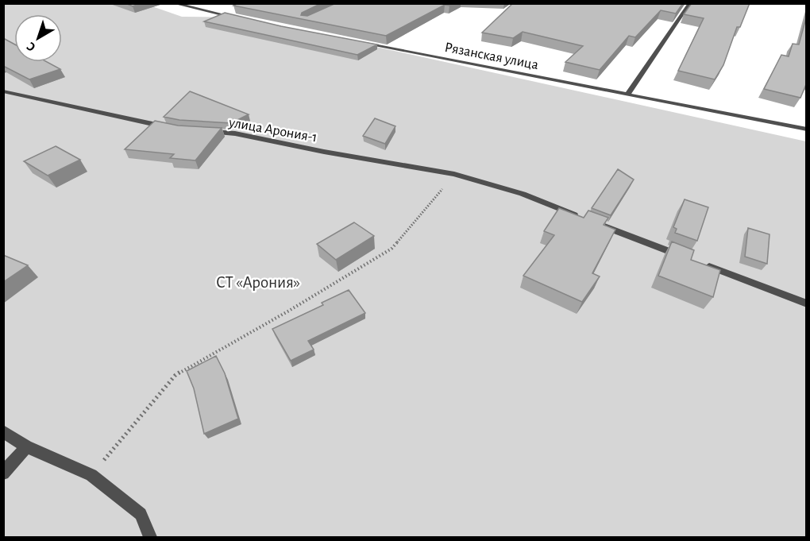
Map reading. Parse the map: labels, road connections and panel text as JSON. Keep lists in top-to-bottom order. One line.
{"streets":{"street":["Рязанская улица","улица Арония-1"]},"parks":["СТ «Арония»"],"north":"bottom left"}
